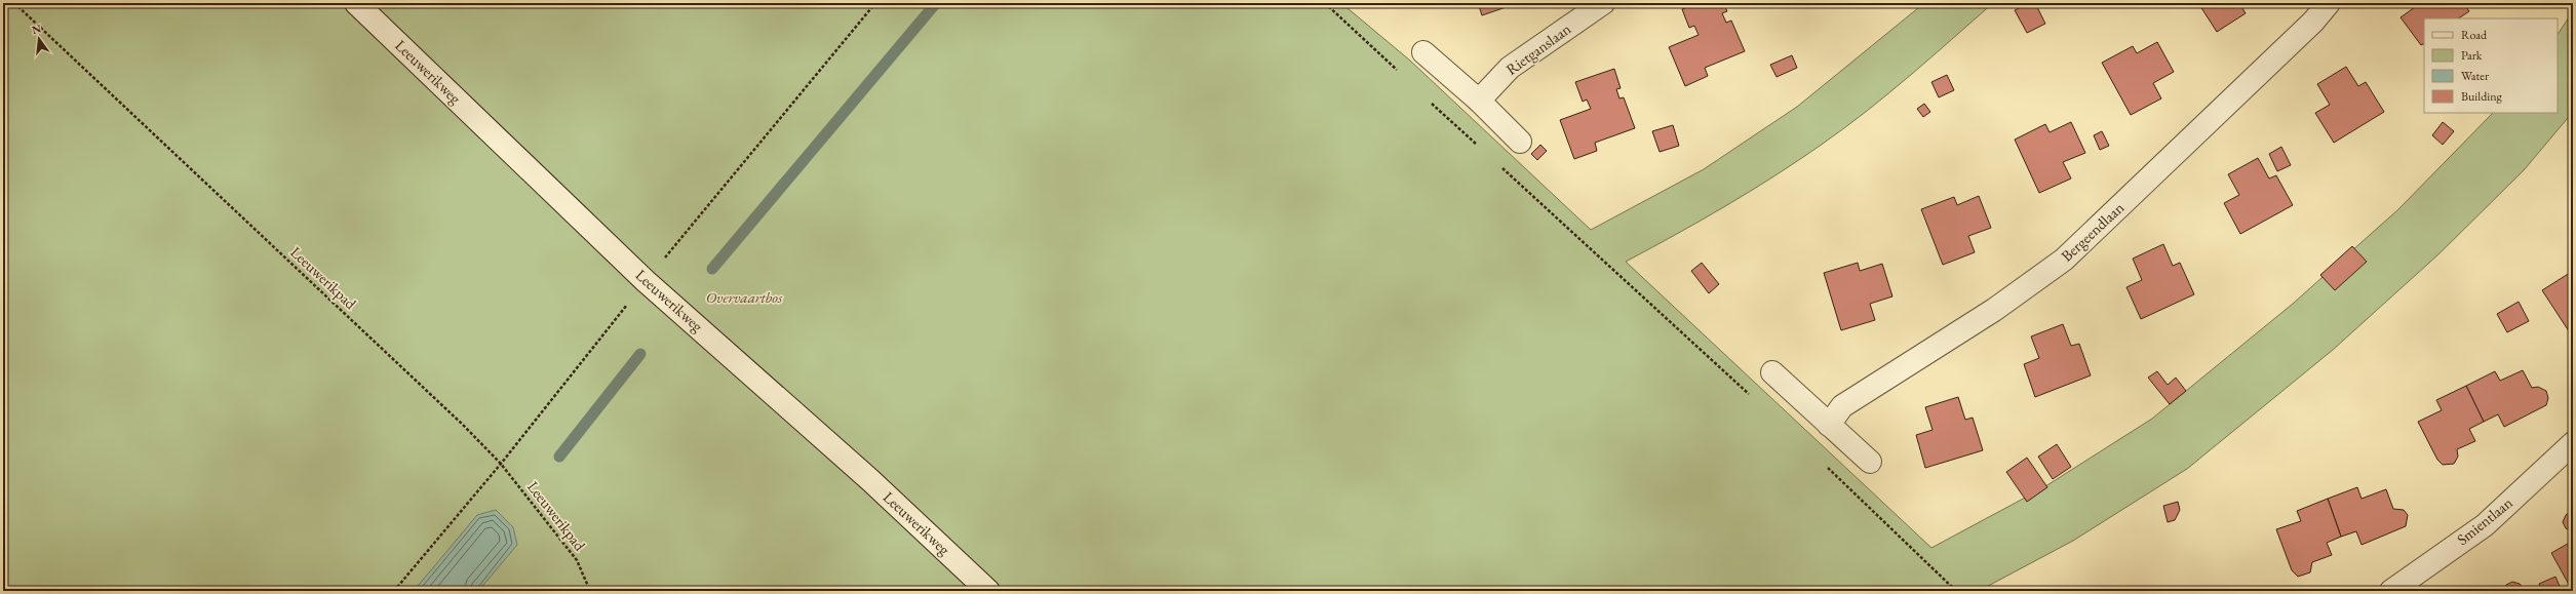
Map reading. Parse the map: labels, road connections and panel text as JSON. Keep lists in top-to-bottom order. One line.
{"streets":{"street":["Rietganslaan","Leeuwerikweg","Bergeendlaan","Smientlaan"],"path":["Leeuwerikpad"]},"parks":["Overvaartbos"],"legend":["Road","Park","Water","Building"],"north":"top"}
